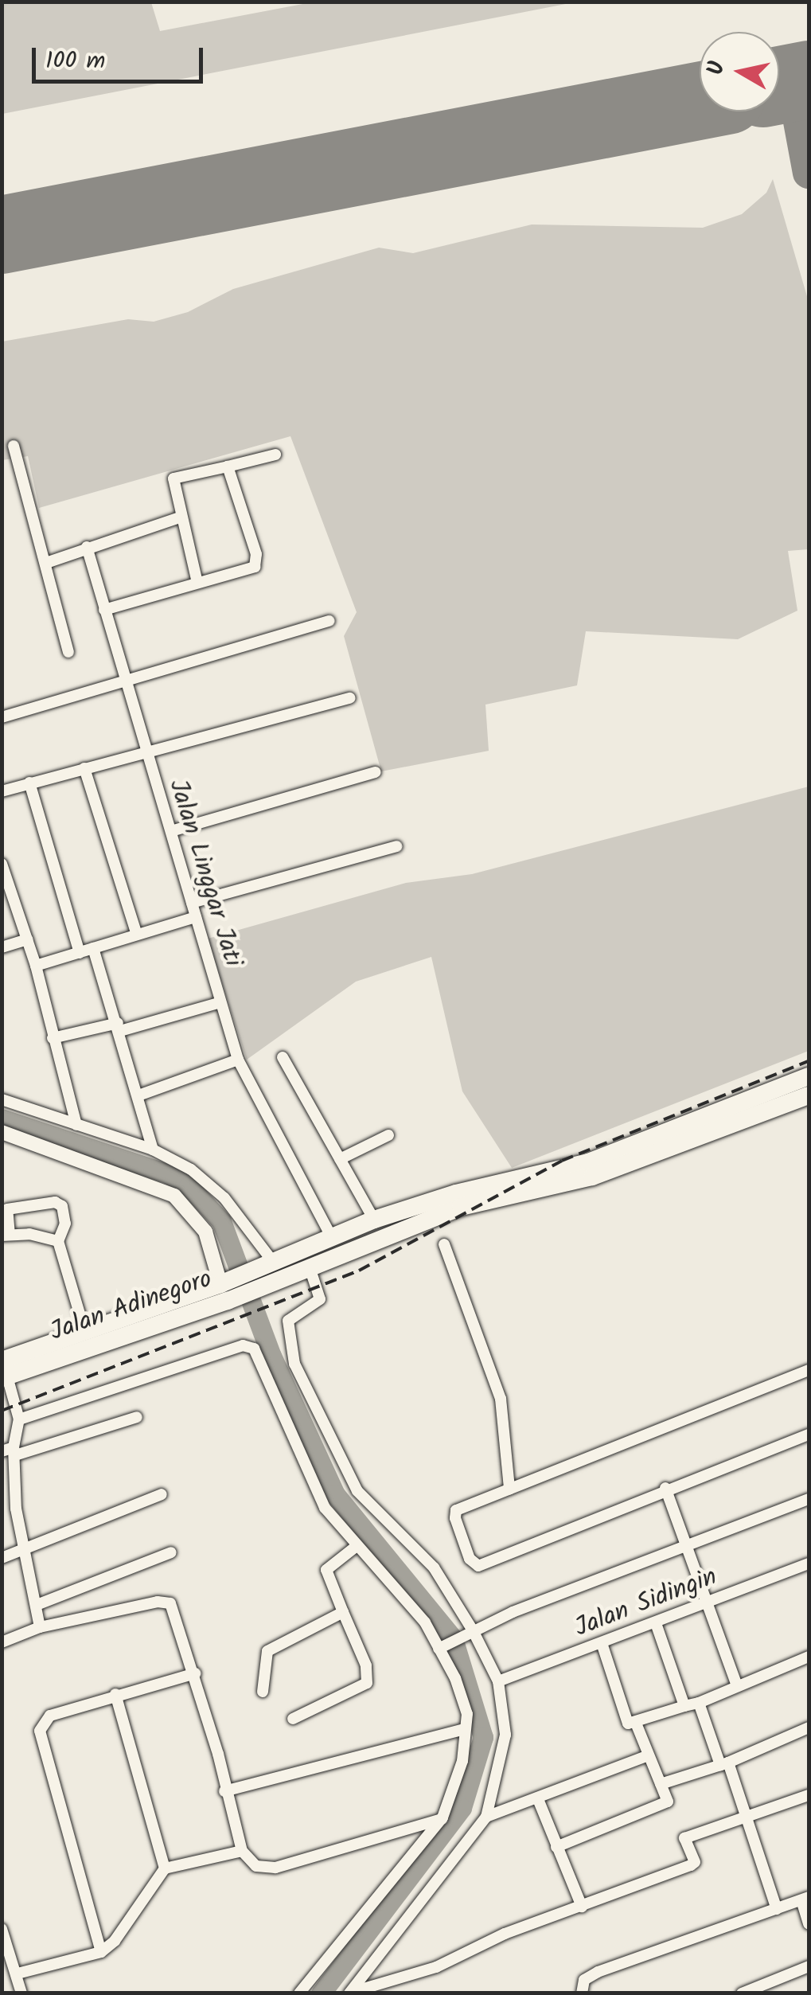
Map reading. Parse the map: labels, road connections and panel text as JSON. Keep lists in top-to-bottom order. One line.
{"streets":{"highway":["Jalan Adinegoro"],"street":["Jalan Linggar Jati","Jalan Sidingin"]},"scale_bar":"100 m","north":"left"}
